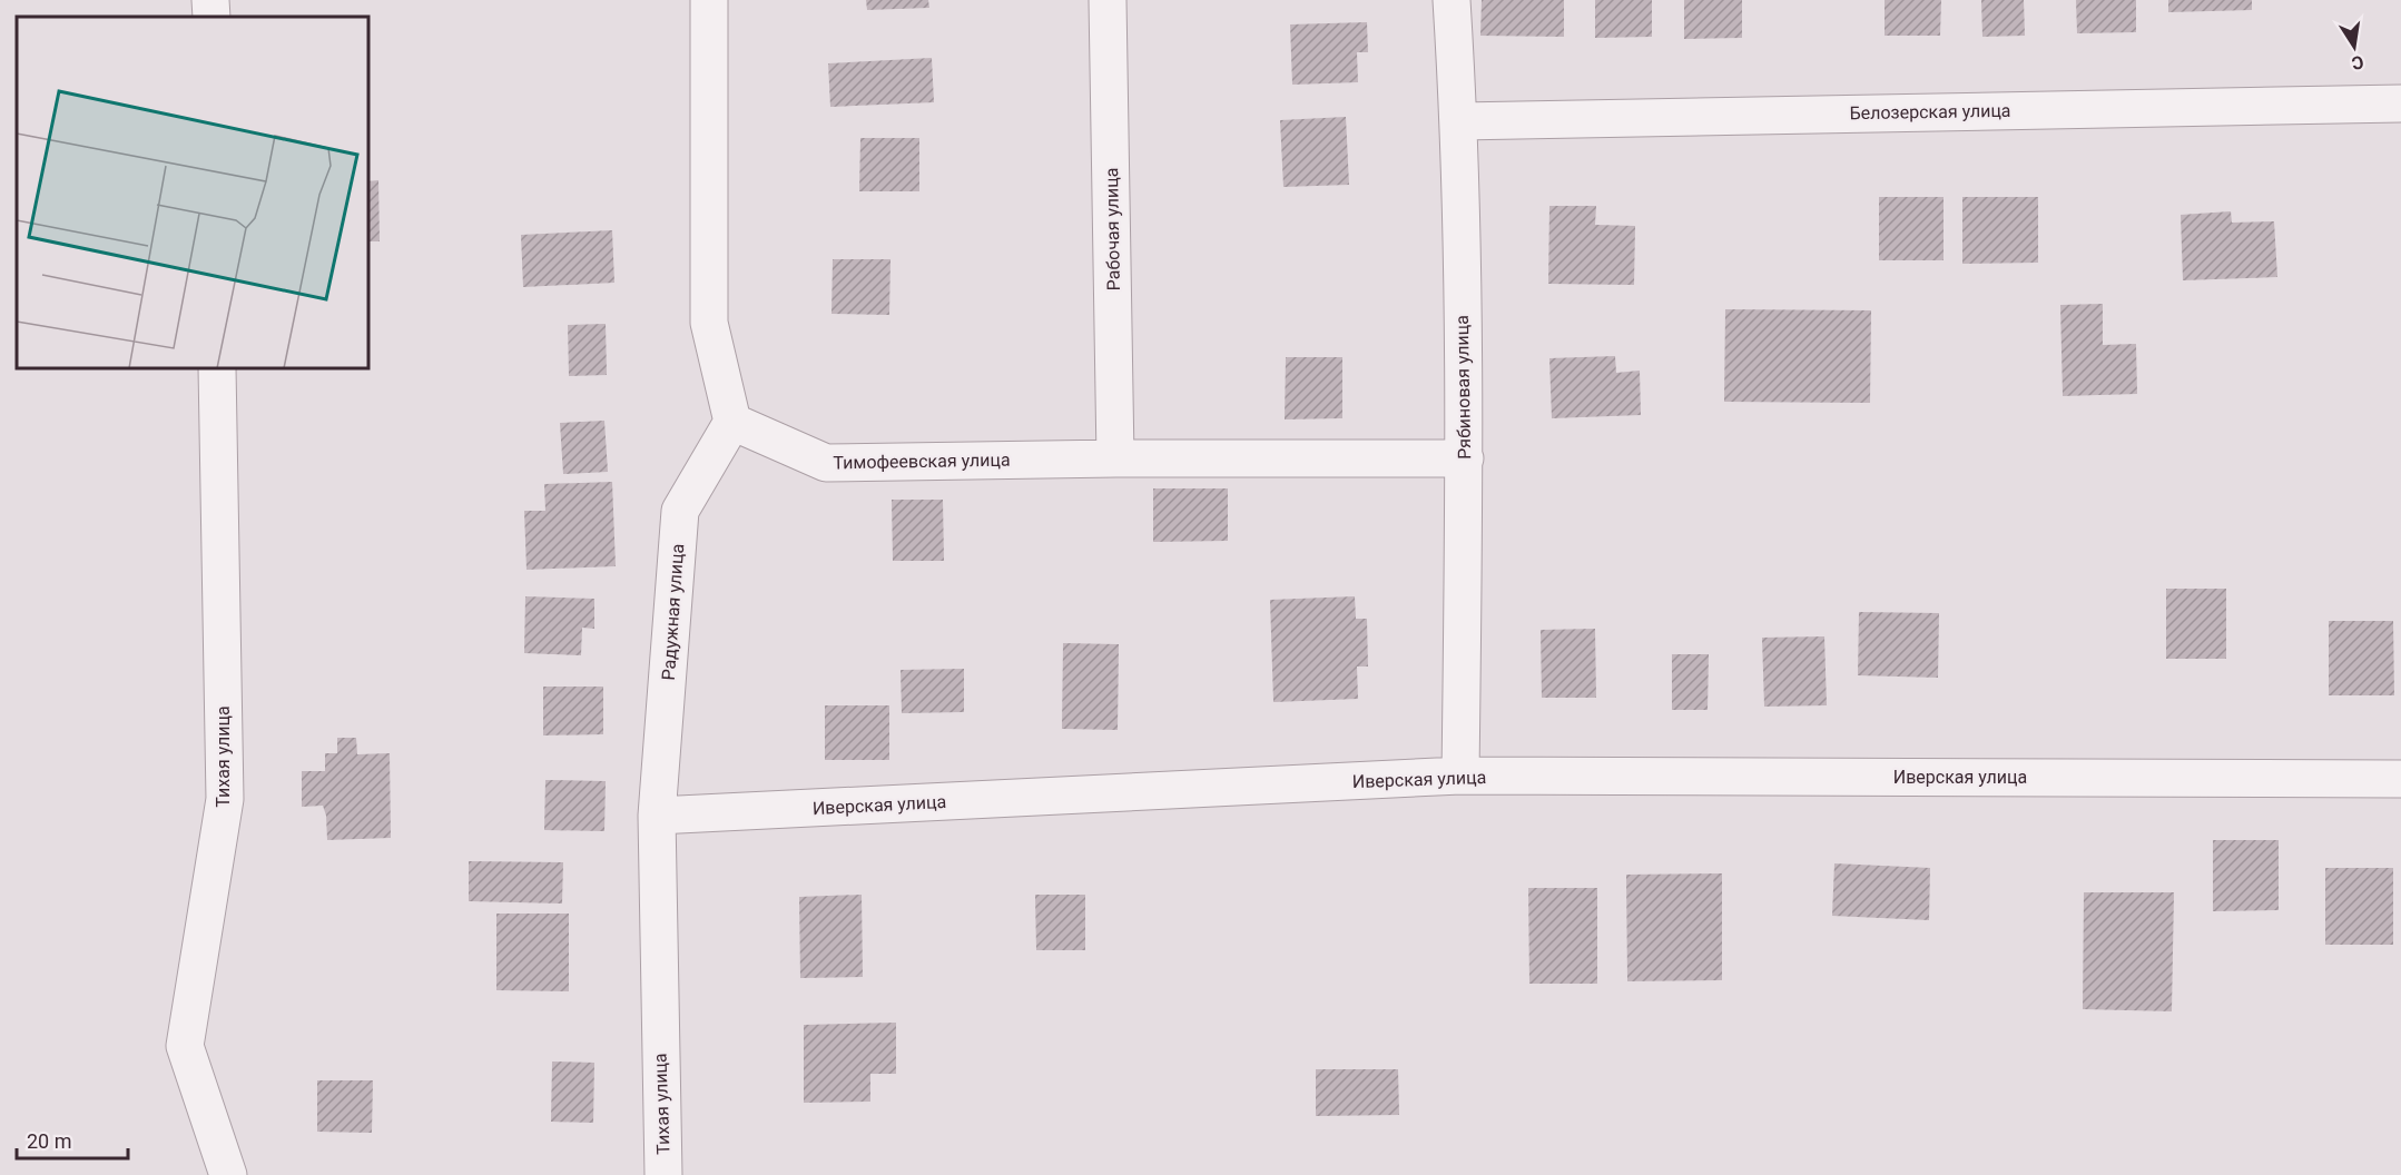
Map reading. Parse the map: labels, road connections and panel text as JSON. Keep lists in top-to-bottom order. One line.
{"streets":{"street":["Белозерская улица","Рабочая улица","Рябиновая улица","Тимофеевская улица","Радужная улица","Тихая улица","Иверская улица"]},"crossings":[["Белозерская улица","Рябиновая улица"],["Рабочая улица","Тимофеевская улица"],["Рябиновая улица","Тимофеевская улица"],["Рябиновая улица","Иверская улица"],["Тимофеевская улица","Радужная улица"],["Радужная улица","Тихая улица"],["Радужная улица","Иверская улица"],["Тихая улица","Иверская улица"]],"scale_bar":"20 m","north":"bottom"}
